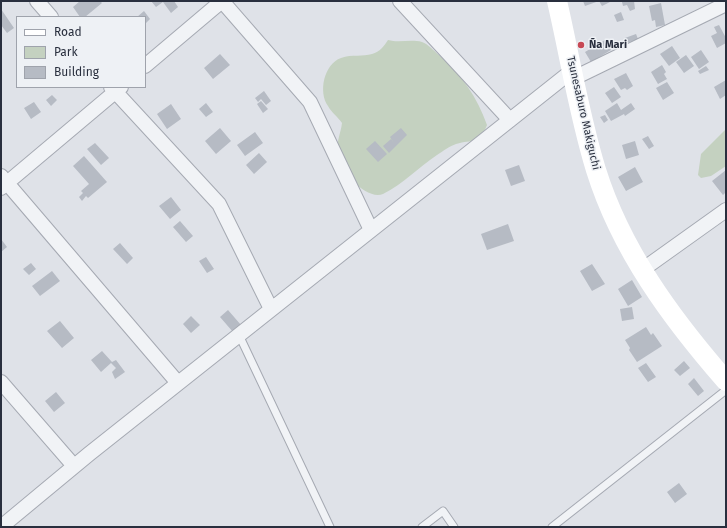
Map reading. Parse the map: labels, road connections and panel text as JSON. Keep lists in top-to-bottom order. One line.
{"streets":{"street":["Tsunesaburo Makiguchi"]},"places":["Ña Mari"],"legend":["Road","Park","Building"]}
